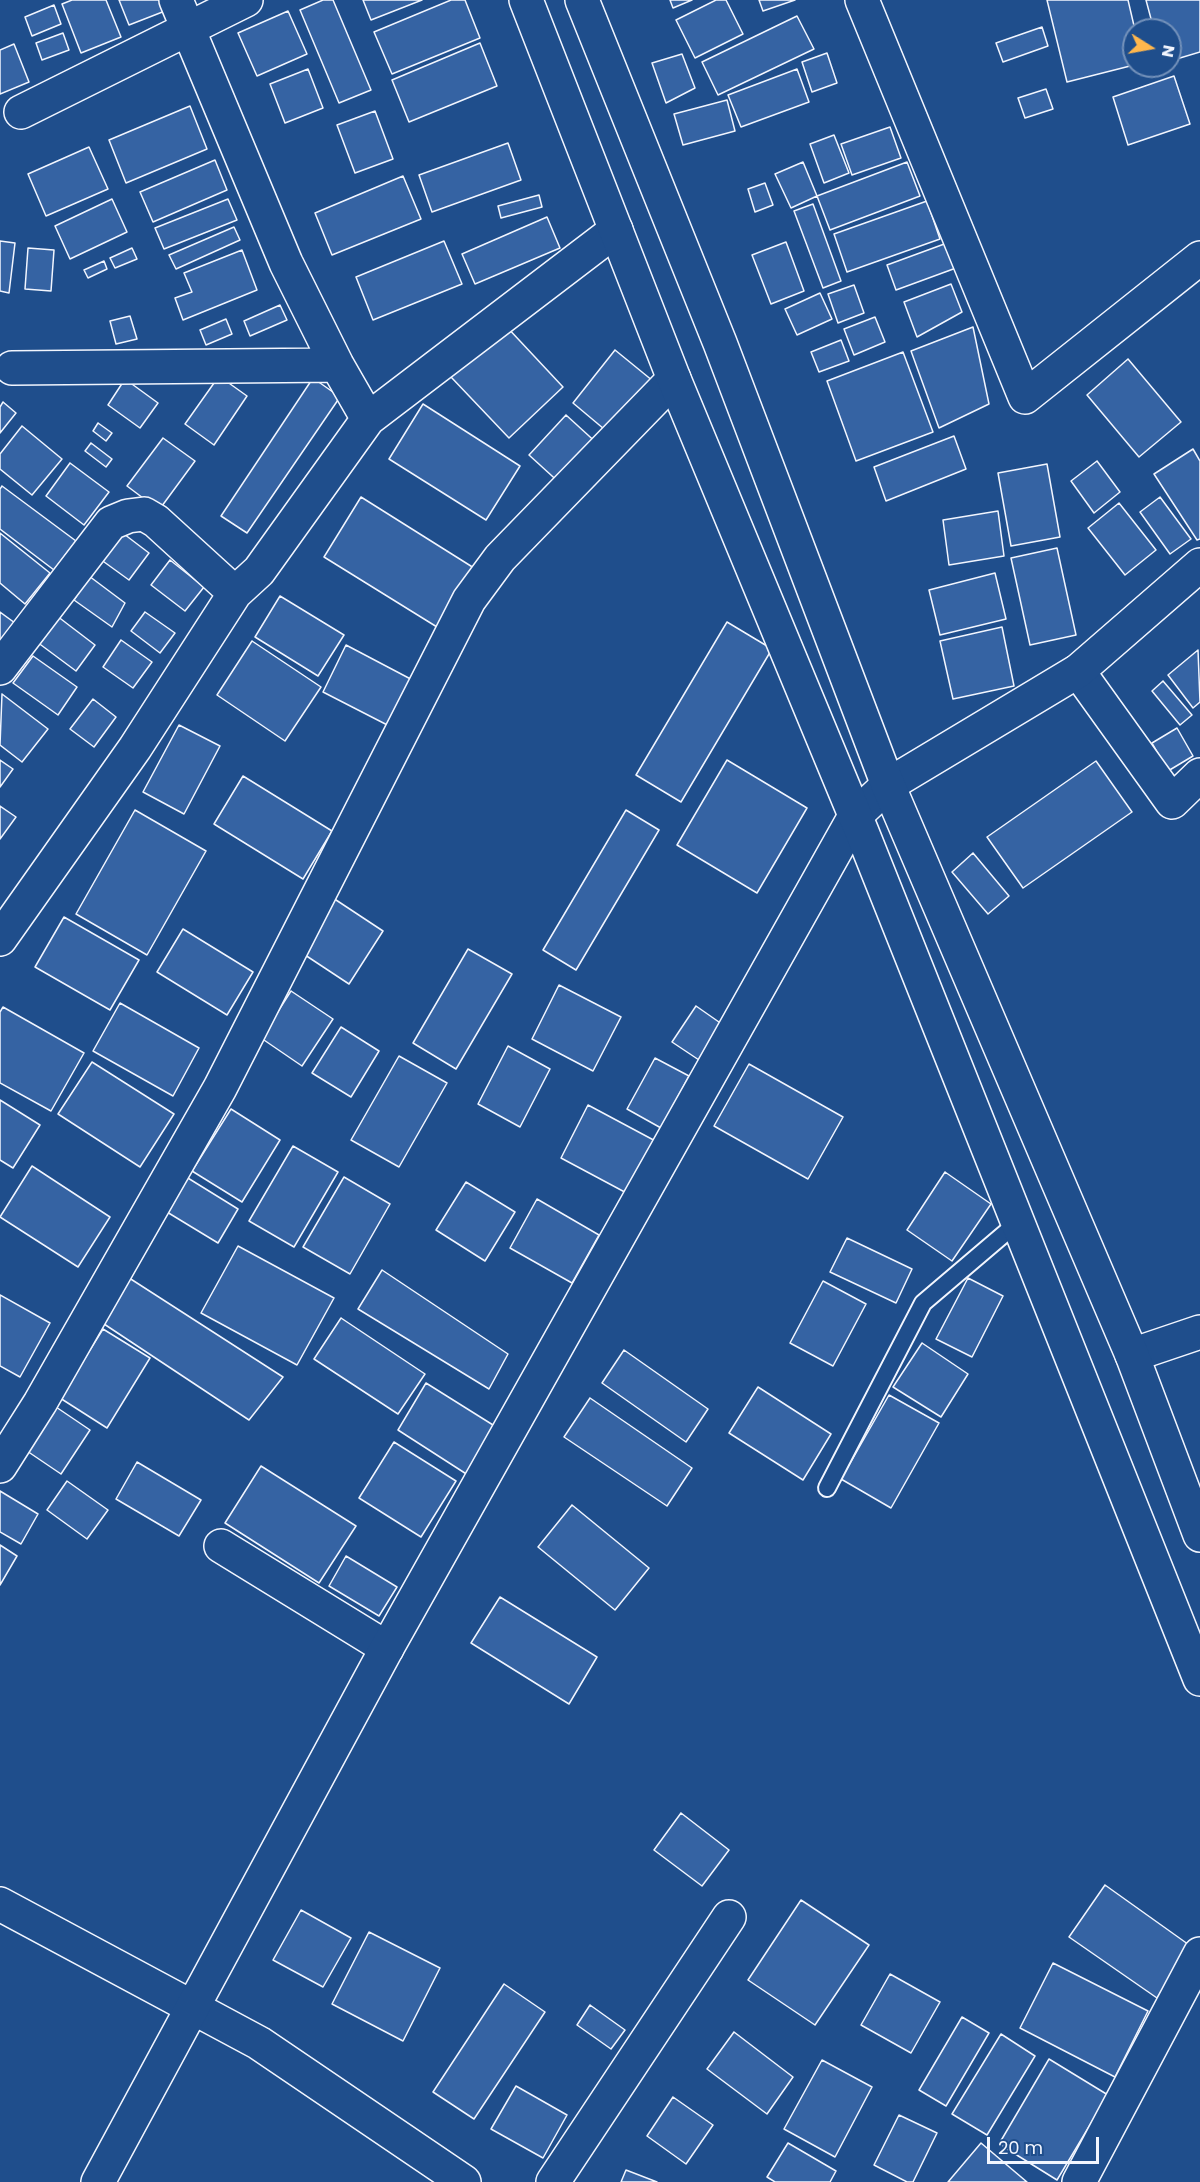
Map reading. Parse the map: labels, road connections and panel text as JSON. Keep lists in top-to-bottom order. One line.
{"scale_bar":"20 m","north":"right"}
